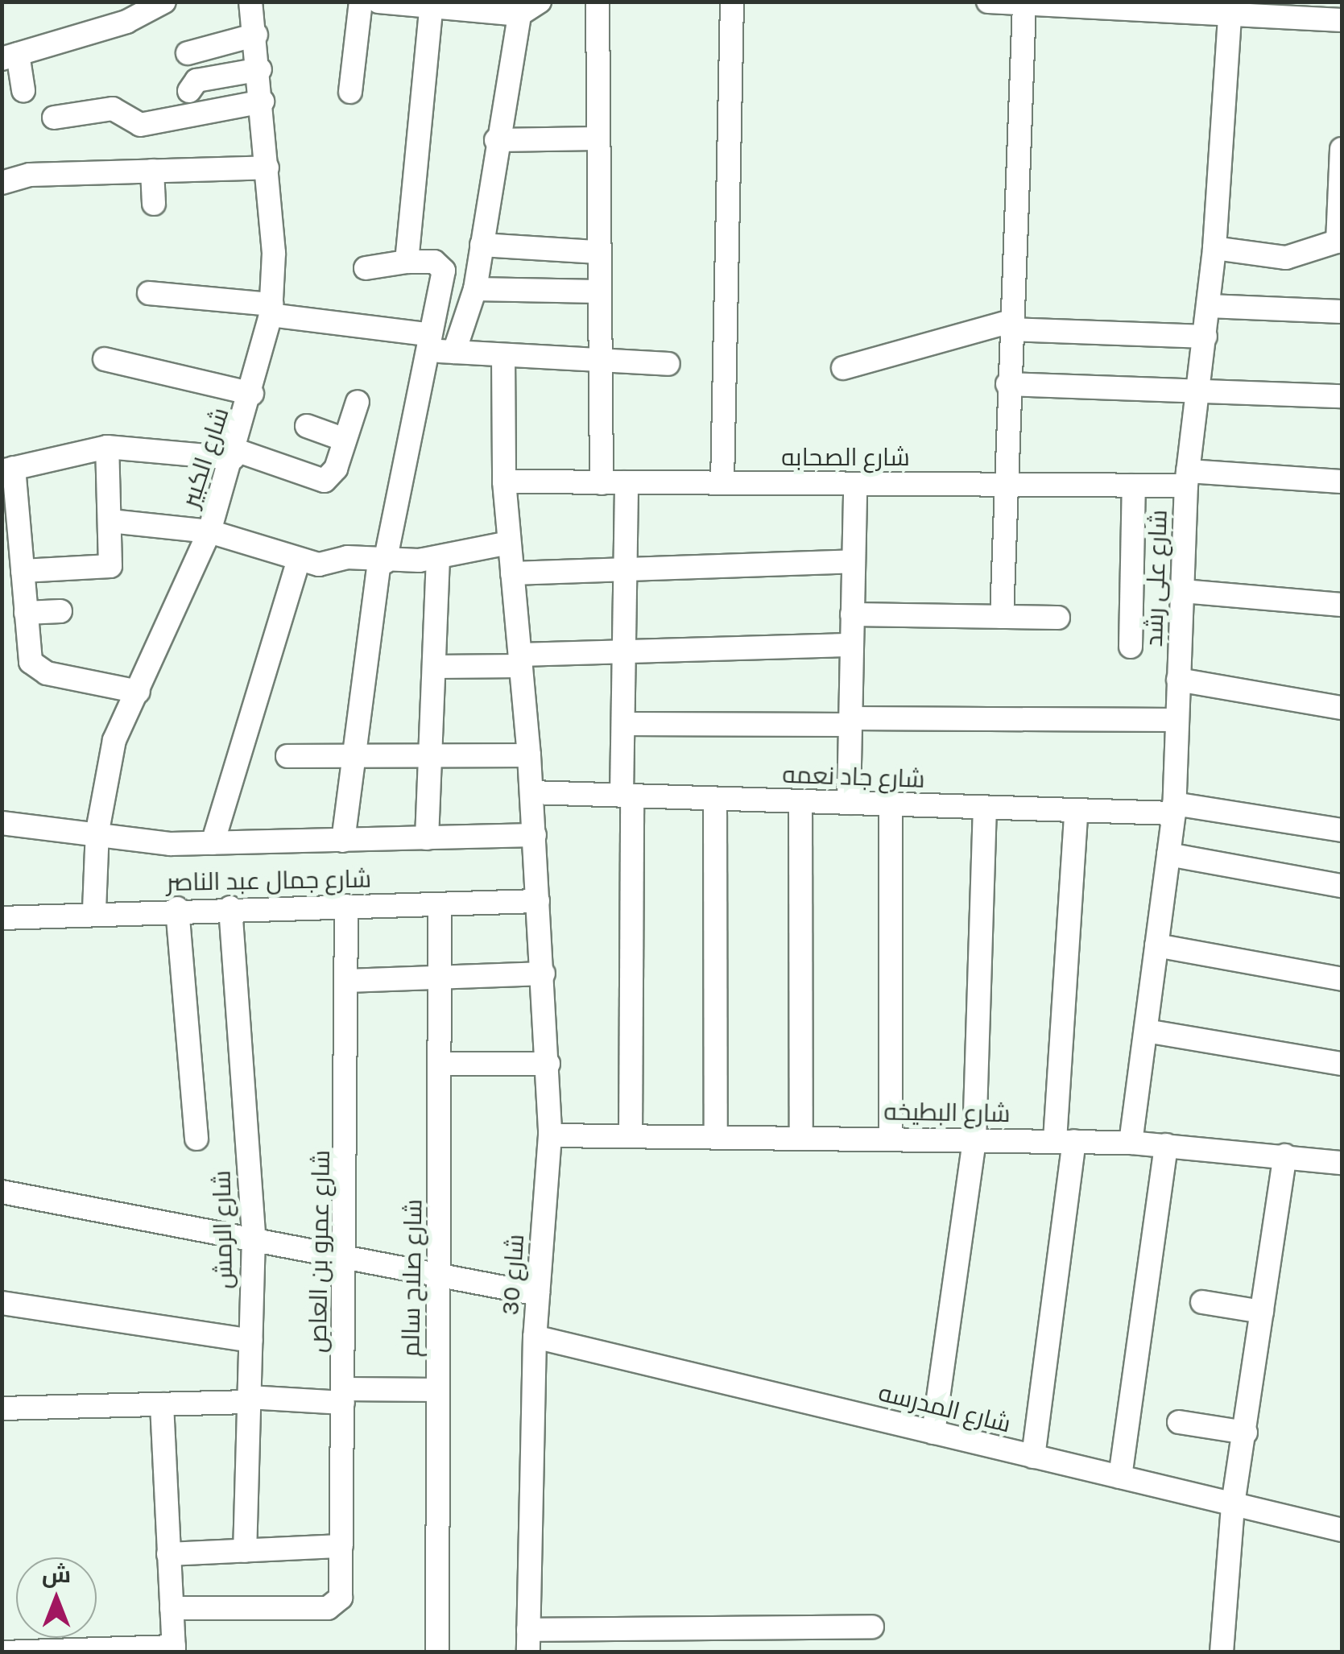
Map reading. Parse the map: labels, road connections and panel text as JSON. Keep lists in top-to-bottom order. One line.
{"streets":{"street":["شارع الكبير","شارع الصحابه","شارع على رشد","شارع جاد نعمه","شارع جمال عبد الناصر","شارع البطيخه","شارع الرمش","شارع عمرو بن العاص","شارع 30","شارع صلاح سالم","شارع المدرسه"]},"crossings":[["شارع الكبير","شارع جمال عبد الناصر"],["شارع الصحابه","شارع على رشد"],["شارع الصحابه","شارع 30"],["شارع على رشد","شارع جاد نعمه"],["شارع على رشد","شارع البطيخه"],["شارع جاد نعمه","شارع 30"],["شارع جمال عبد الناصر","شارع الرمش"],["شارع جمال عبد الناصر","شارع عمرو بن العاص"],["شارع جمال عبد الناصر","شارع 30"],["شارع جمال عبد الناصر","شارع صلاح سالم"],["شارع البطيخه","شارع 30"],["شارع 30","شارع المدرسه"]],"north":"top"}
